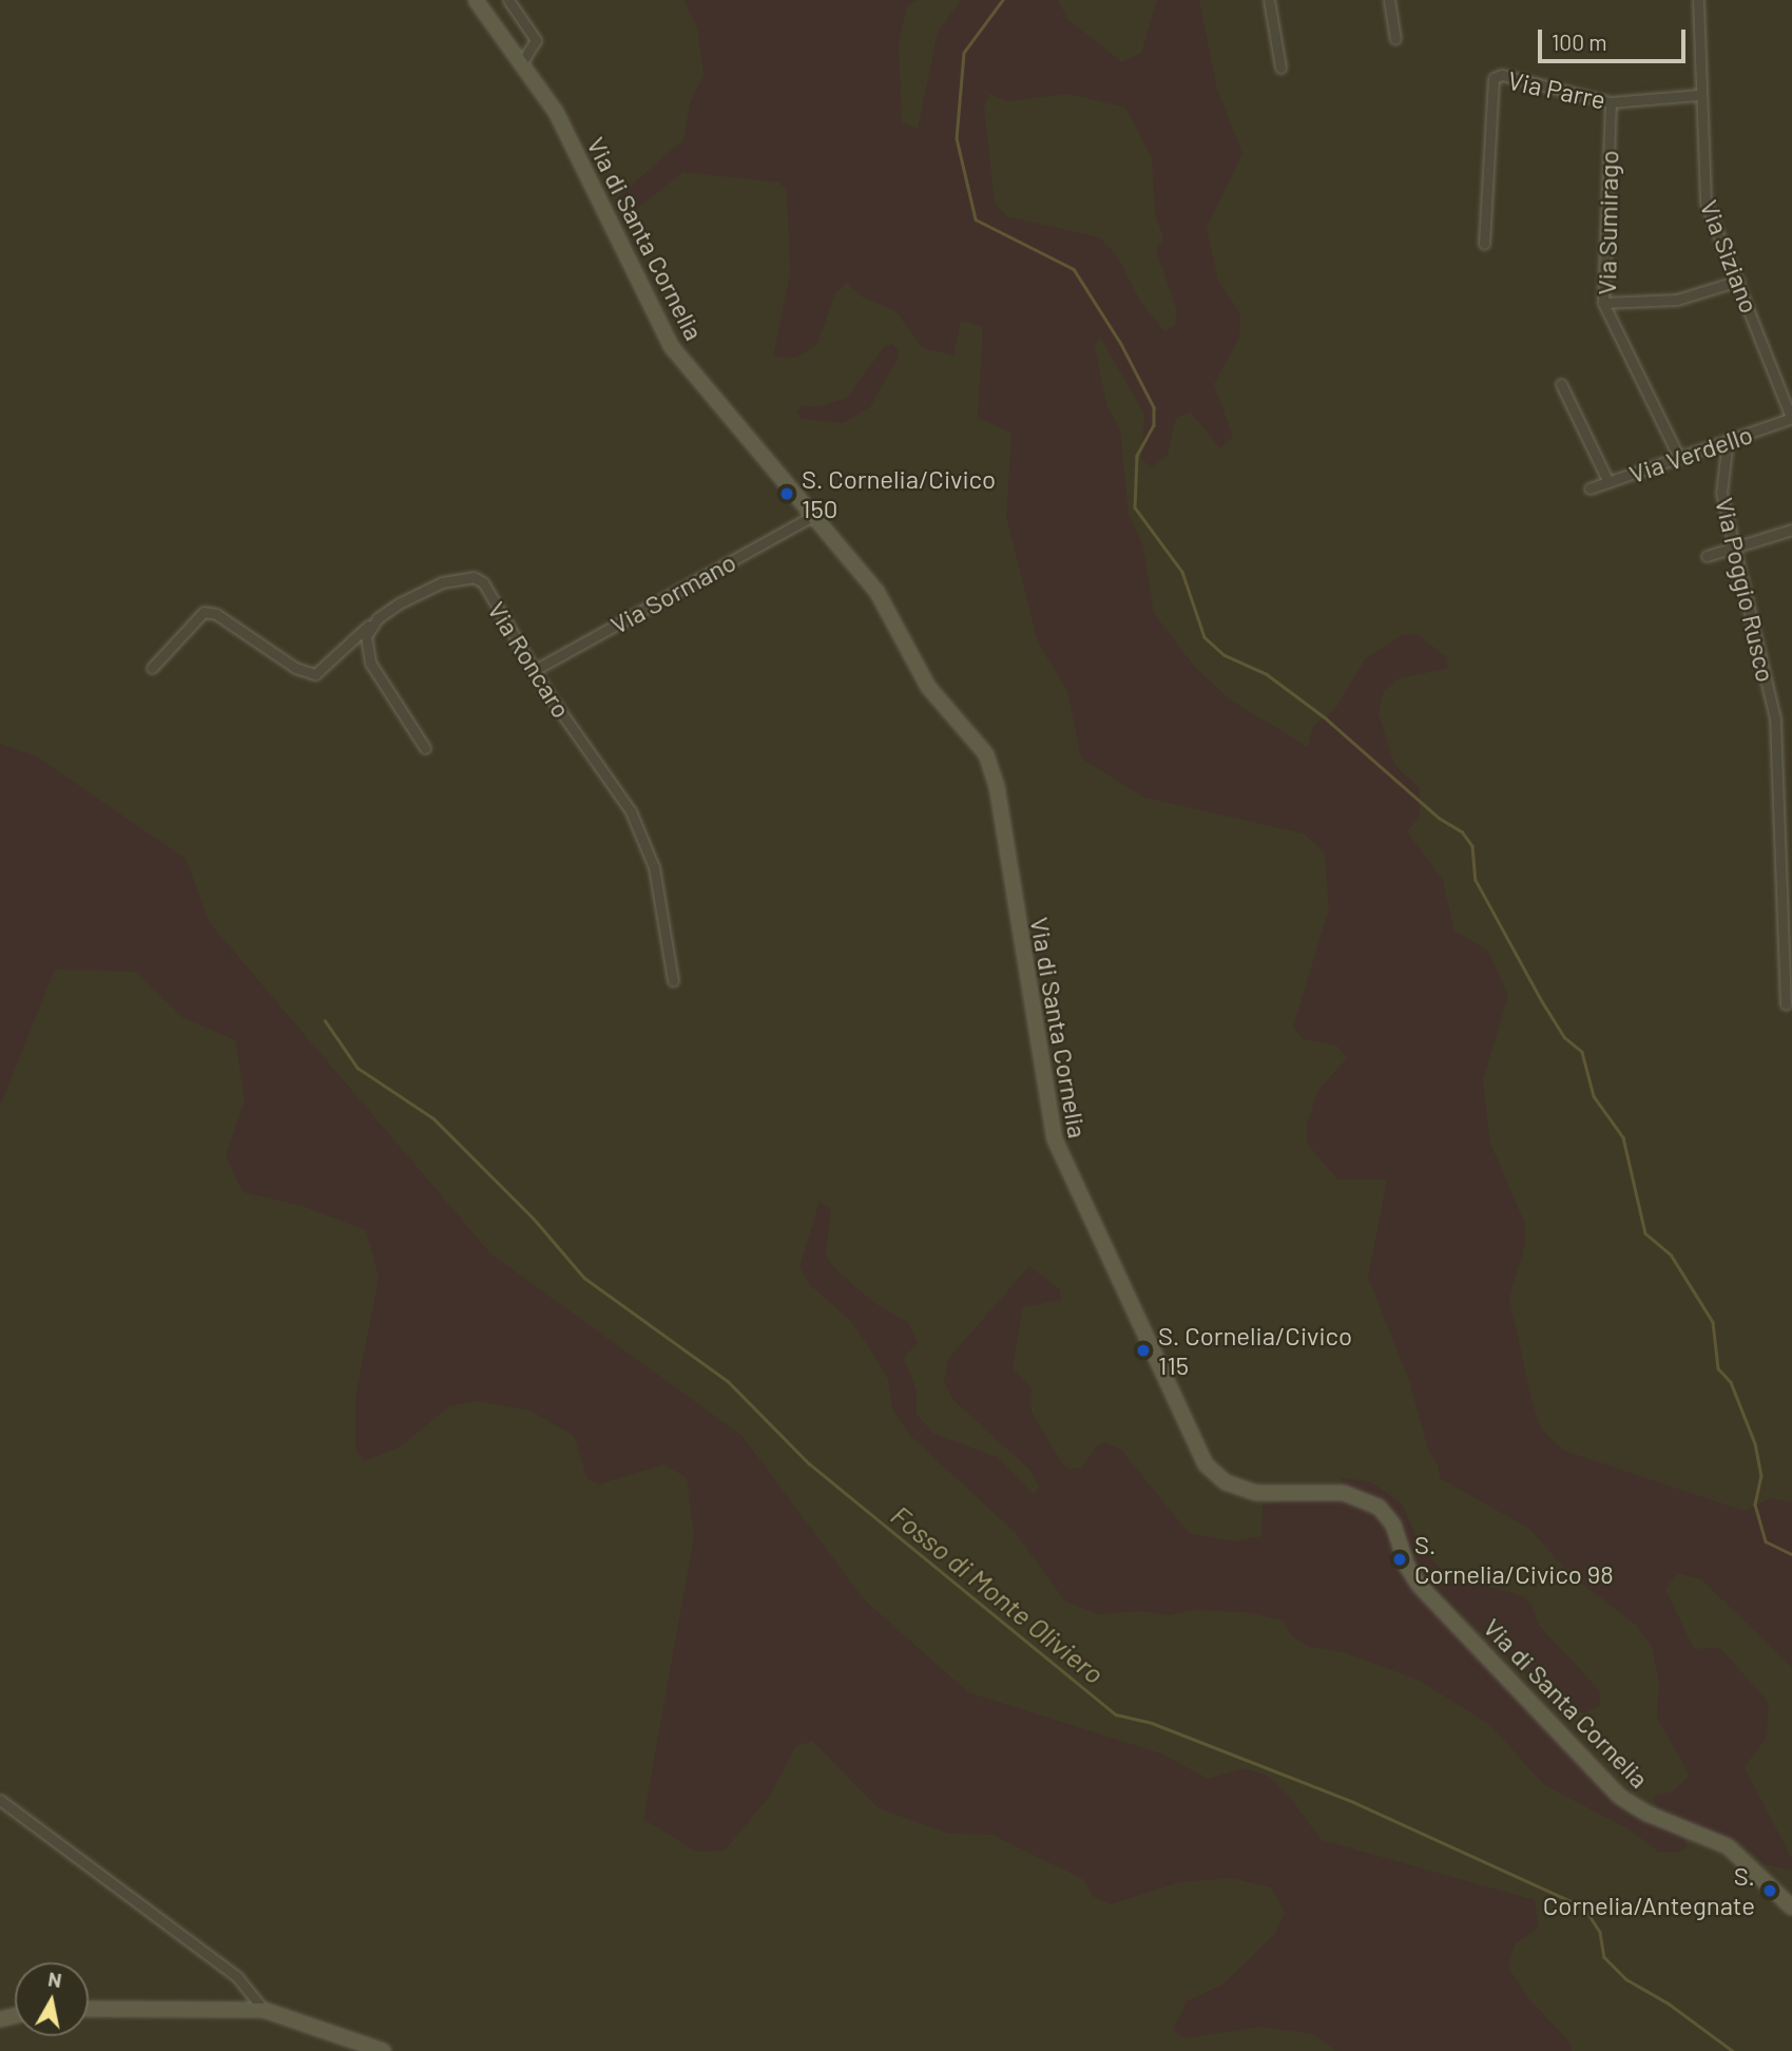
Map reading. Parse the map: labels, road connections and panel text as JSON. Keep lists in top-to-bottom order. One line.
{"streets":{"street":["Via Parre","Via Sumirago","Via di Santa Cornelia","Via Siziano","Via Verdello","Via Poggio Rusco","Via Sormano","Via Roncaro"]},"crossings":[["Via Parre","Via Sumirago"],["Via Parre","Via Siziano"],["Via Sumirago","Via Verdello"],["Via di Santa Cornelia","Via Sormano"],["Via Siziano","Via Verdello"],["Via Verdello","Via Poggio Rusco"],["Via Sormano","Via Roncaro"]],"water":["Fosso di Monte Oliviero"],"places":["S. Cornelia/Civico 150","S. Cornelia/Civico 115","S. Cornelia/Civico 98","S. Cornelia/Antegnate"],"scale_bar":"100 m","north":"top"}
